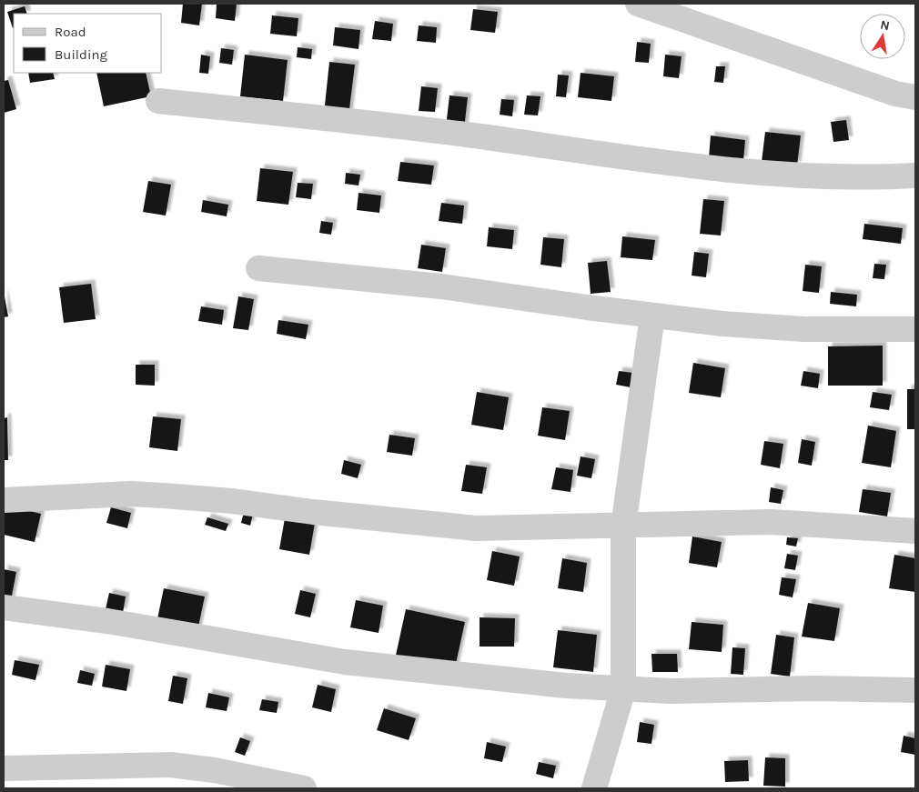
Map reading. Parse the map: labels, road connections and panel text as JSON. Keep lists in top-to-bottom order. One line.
{"legend":["Road","Building"],"north":"top"}
